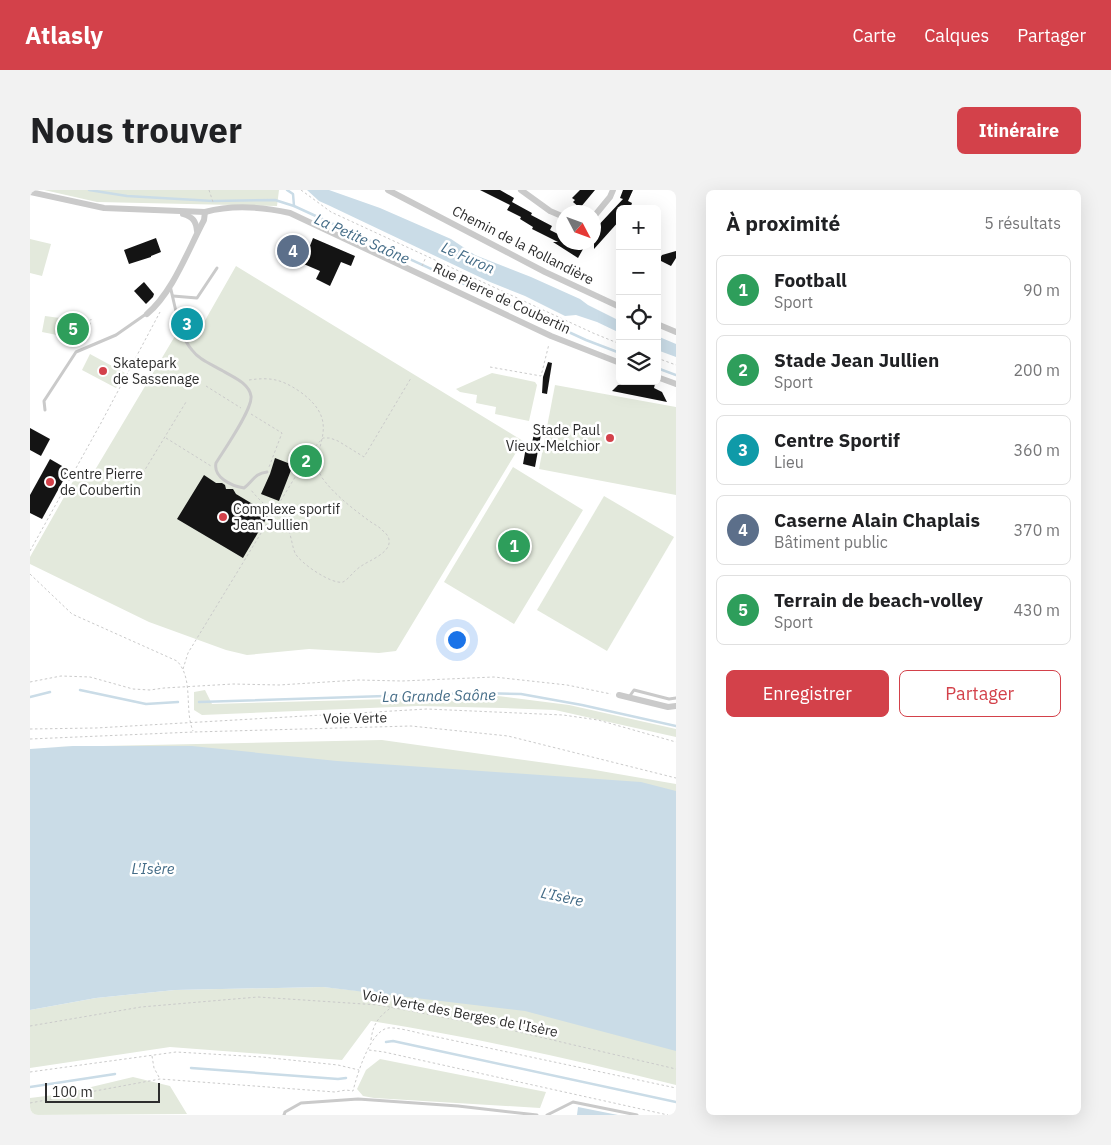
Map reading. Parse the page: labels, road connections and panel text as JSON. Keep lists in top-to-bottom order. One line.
{"streets":{"street":["Chemin de la Rollandière","Rue Pierre de Coubertin"],"path":["Voie Verte","Voie Verte des Berges de l'Isère"]},"water":["La Petite Saône","Le Furon","La Grande Saône","L'Isère"],"places":["Skatepark de Sassenage","Stade Paul Vieux-Melchior","Centre Pierre de Coubertin","Complexe sportif Jean Jullien"],"scale_bar":"100 m","north":"bottom right","page":{"header":"Atlasly","nav":["Carte","Calques","Partager"],"title":"Nous trouver","buttons":["Itinéraire",["Enregistrer","Partager"]],"heading":["À proximité","5 résultats"],"map_buttons":["+","−"],"pins":["4","3","5","2","1"],"list":[{"mark":"1","name":"Football","note":"Sport","value":"90 m"},{"mark":"2","name":"Stade Jean Jullien","note":"Sport","value":"200 m"},{"mark":"3","name":"Centre Sportif","note":"Lieu","value":"360 m"},{"mark":"4","name":"Caserne Alain Chaplais","note":"Bâtiment public","value":"370 m"},{"mark":"5","name":"Terrain de beach-volley","note":"Sport","value":"430 m"}],"scale":"100 m"}}
